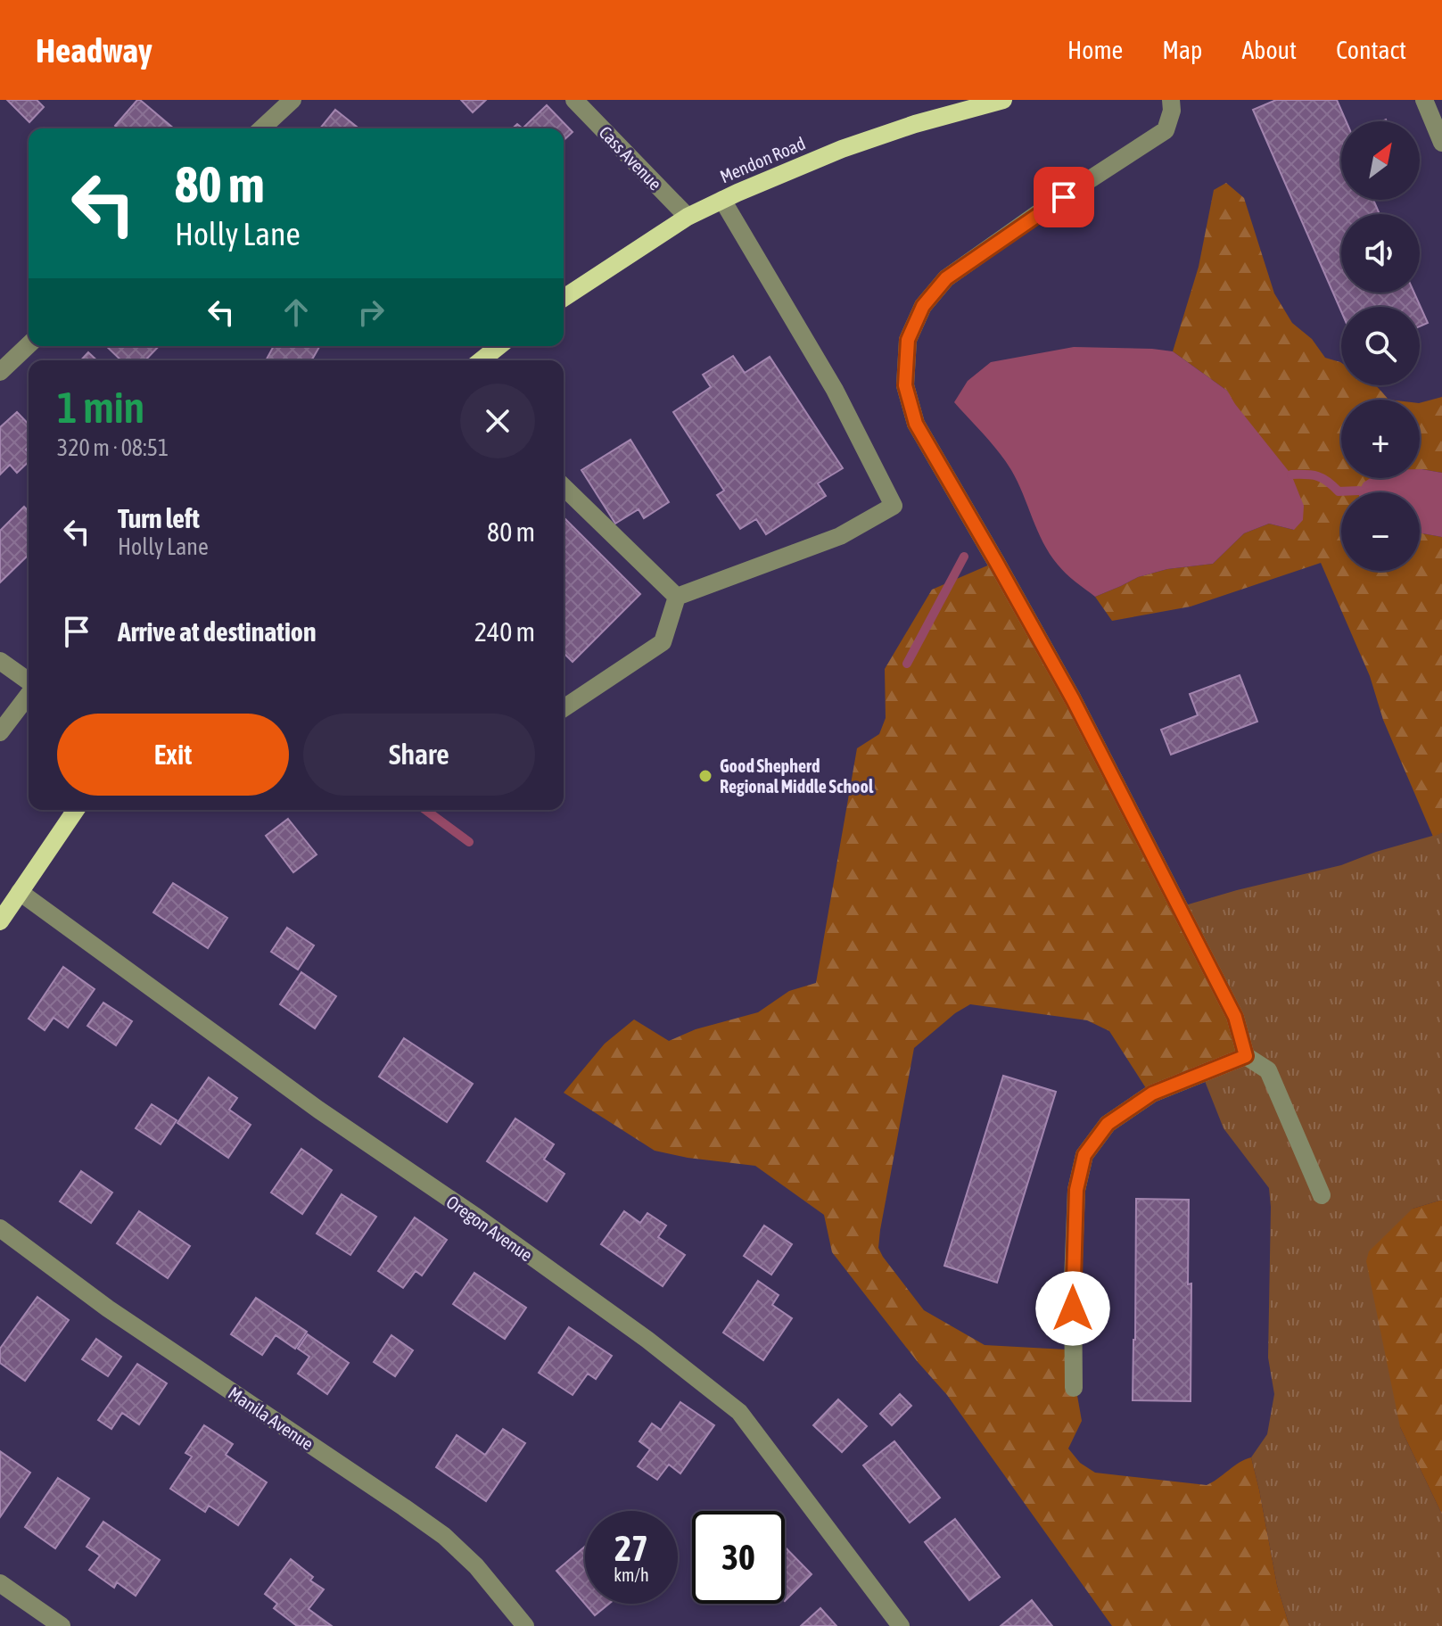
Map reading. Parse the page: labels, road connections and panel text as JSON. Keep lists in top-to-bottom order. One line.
{"streets":{"main road":["Mendon Road"],"street":["Cass Avenue","Oregon Avenue","Manila Avenue"]},"crossings":[["Cass Avenue","Mendon Road"]],"places":["Good Shepherd Regional Middle School"],"north":"top right","page":{"header":"Headway","nav":["Home","Map","About","Contact"],"map_buttons":["+","−"],"turn":["80 m","Holly Lane"],"heading":["1 min","320 m · 08:51"],"list":[{"name":"Turn left","note":"Holly Lane","value":"80 m"},{"name":"Arrive at destination","value":"240 m"}],"buttons":["Exit","Share"],"speed":"27 km/h","limit":"30"}}
